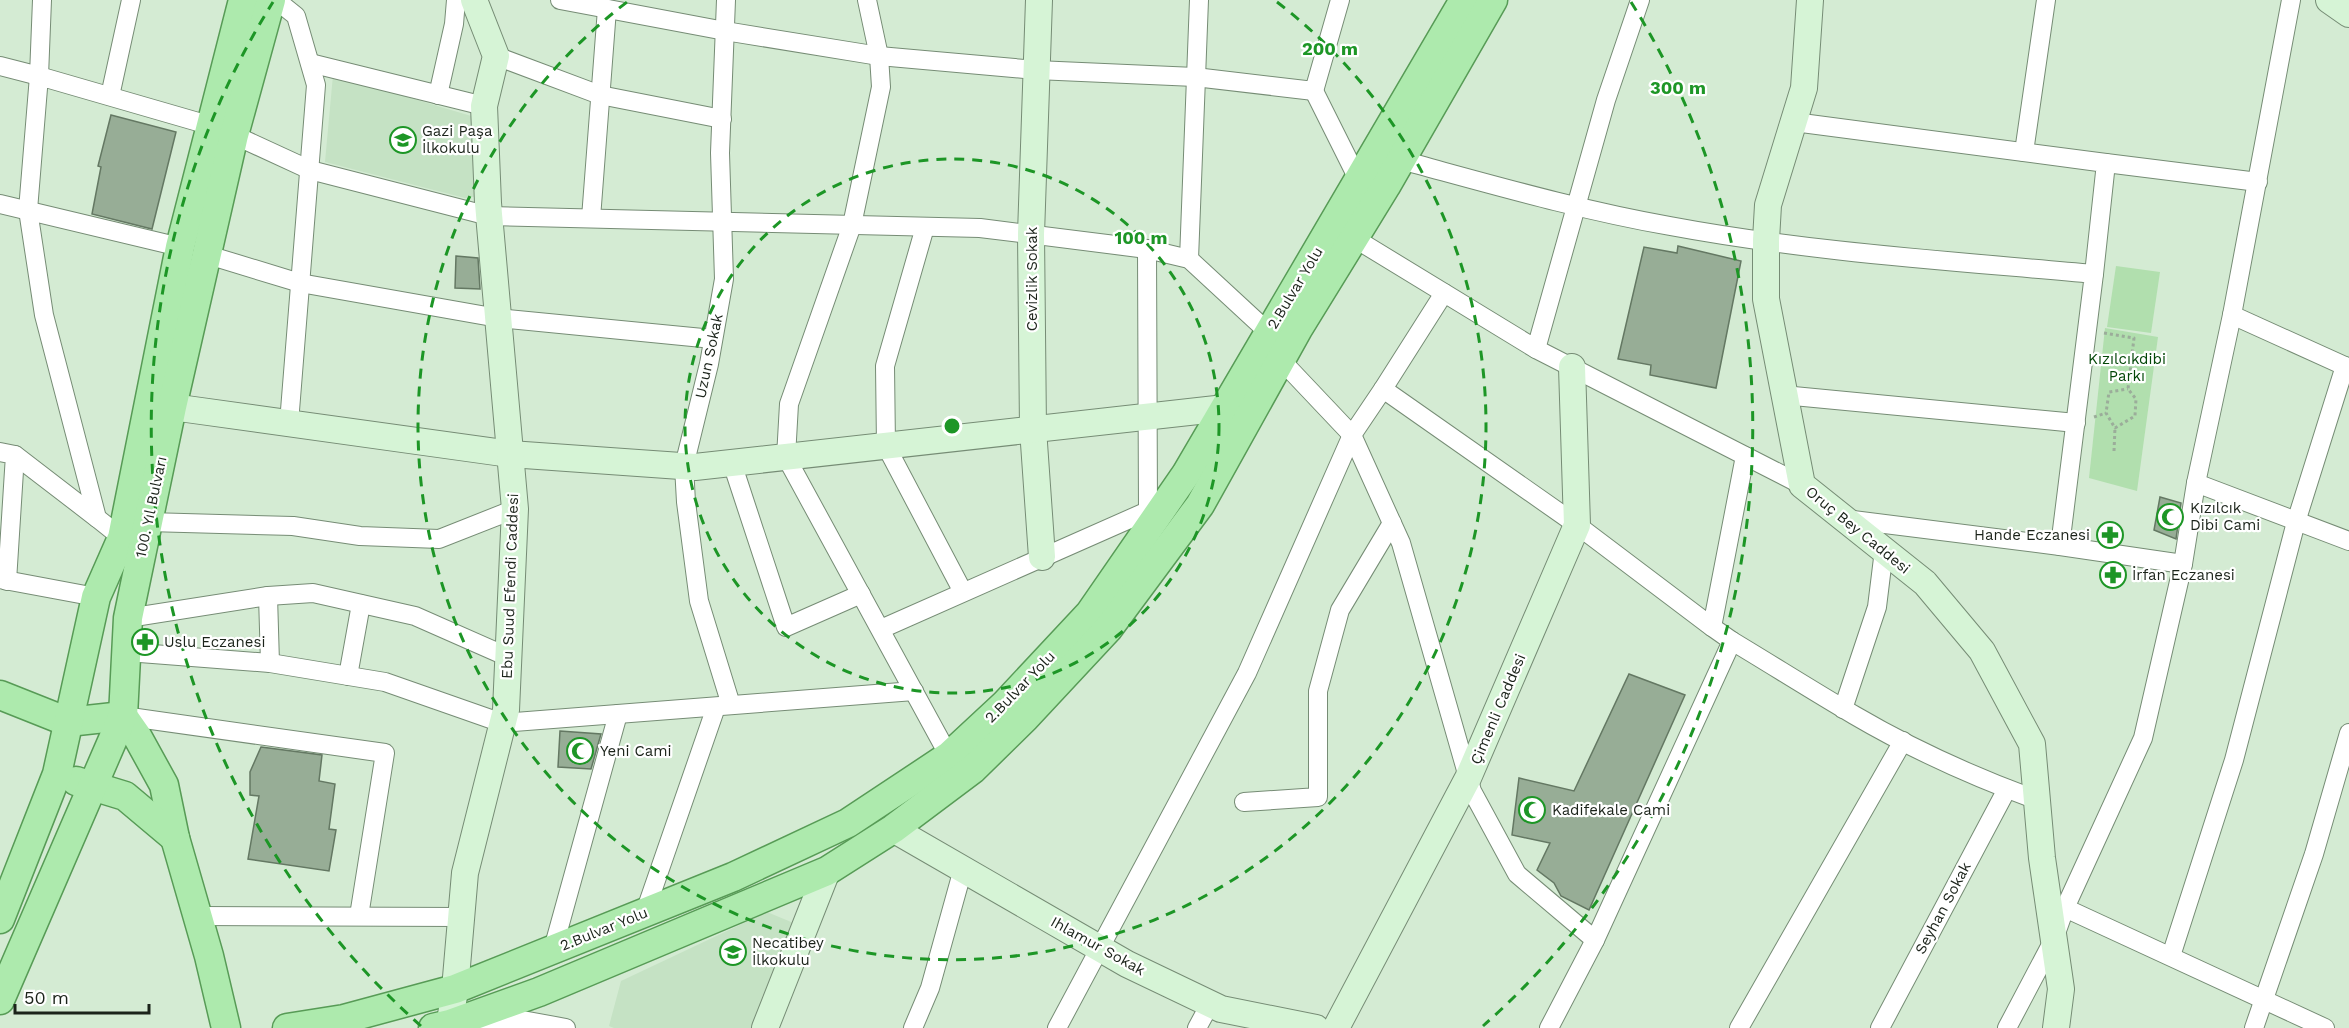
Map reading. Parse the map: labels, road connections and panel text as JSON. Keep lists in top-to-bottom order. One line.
{"streets":{"main road":["2.Bulvar Yolu","100. Yıl Bulvarı"],"street":["Cevizlik Sokak","Uzun Sokak","Oruç Bey Caddesi","Ebu Suud Efendi Caddesi","Çimenli Caddesi","Seyhan Sokak","Ihlamur Sokak"]},"crossings":[["2.Bulvar Yolu","Ebu Suud Efendi Caddesi"],["2.Bulvar Yolu","Ihlamur Sokak"]],"parks":["Kızılcıkdibi Parkı"],"places":{"school or university":["Gazi Paşa İlkokulu","Necatibey İlkokulu"],"mosque":["Kızılcık Dibi Cami","Yeni Cami","Kadifekale Cami"],"pharmacy":["Hande Eczanesi","İrfan Eczanesi","Uslu Eczanesi"]},"scale_bar":"50 m","rings":["200 m","300 m","100 m"]}
